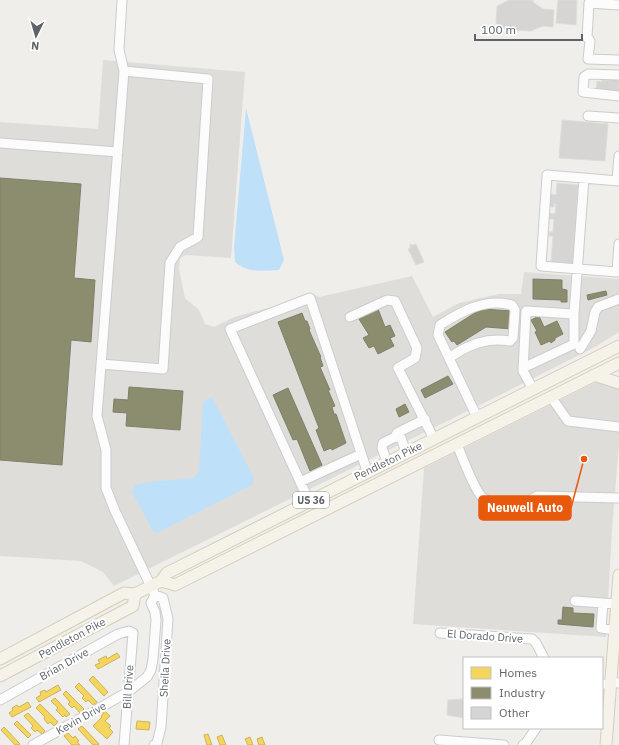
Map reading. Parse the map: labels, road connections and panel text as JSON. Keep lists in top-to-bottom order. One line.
{"streets":{"main road":["Pendleton Pike","US 36"],"street":["El Dorado Drive","Brian Drive","Sheila Drive","Bill Drive","Kevin Drive"]},"crossings":[["Pendleton Pike","Sheila Drive"],["Brian Drive","Bill Drive"],["Sheila Drive","Bill Drive"],["Sheila Drive","Kevin Drive"],["Bill Drive","Kevin Drive"]],"places":["Neuwell Auto"],"legend":["Homes","Industry","Other"],"scale_bar":"100 m","north":"bottom"}
